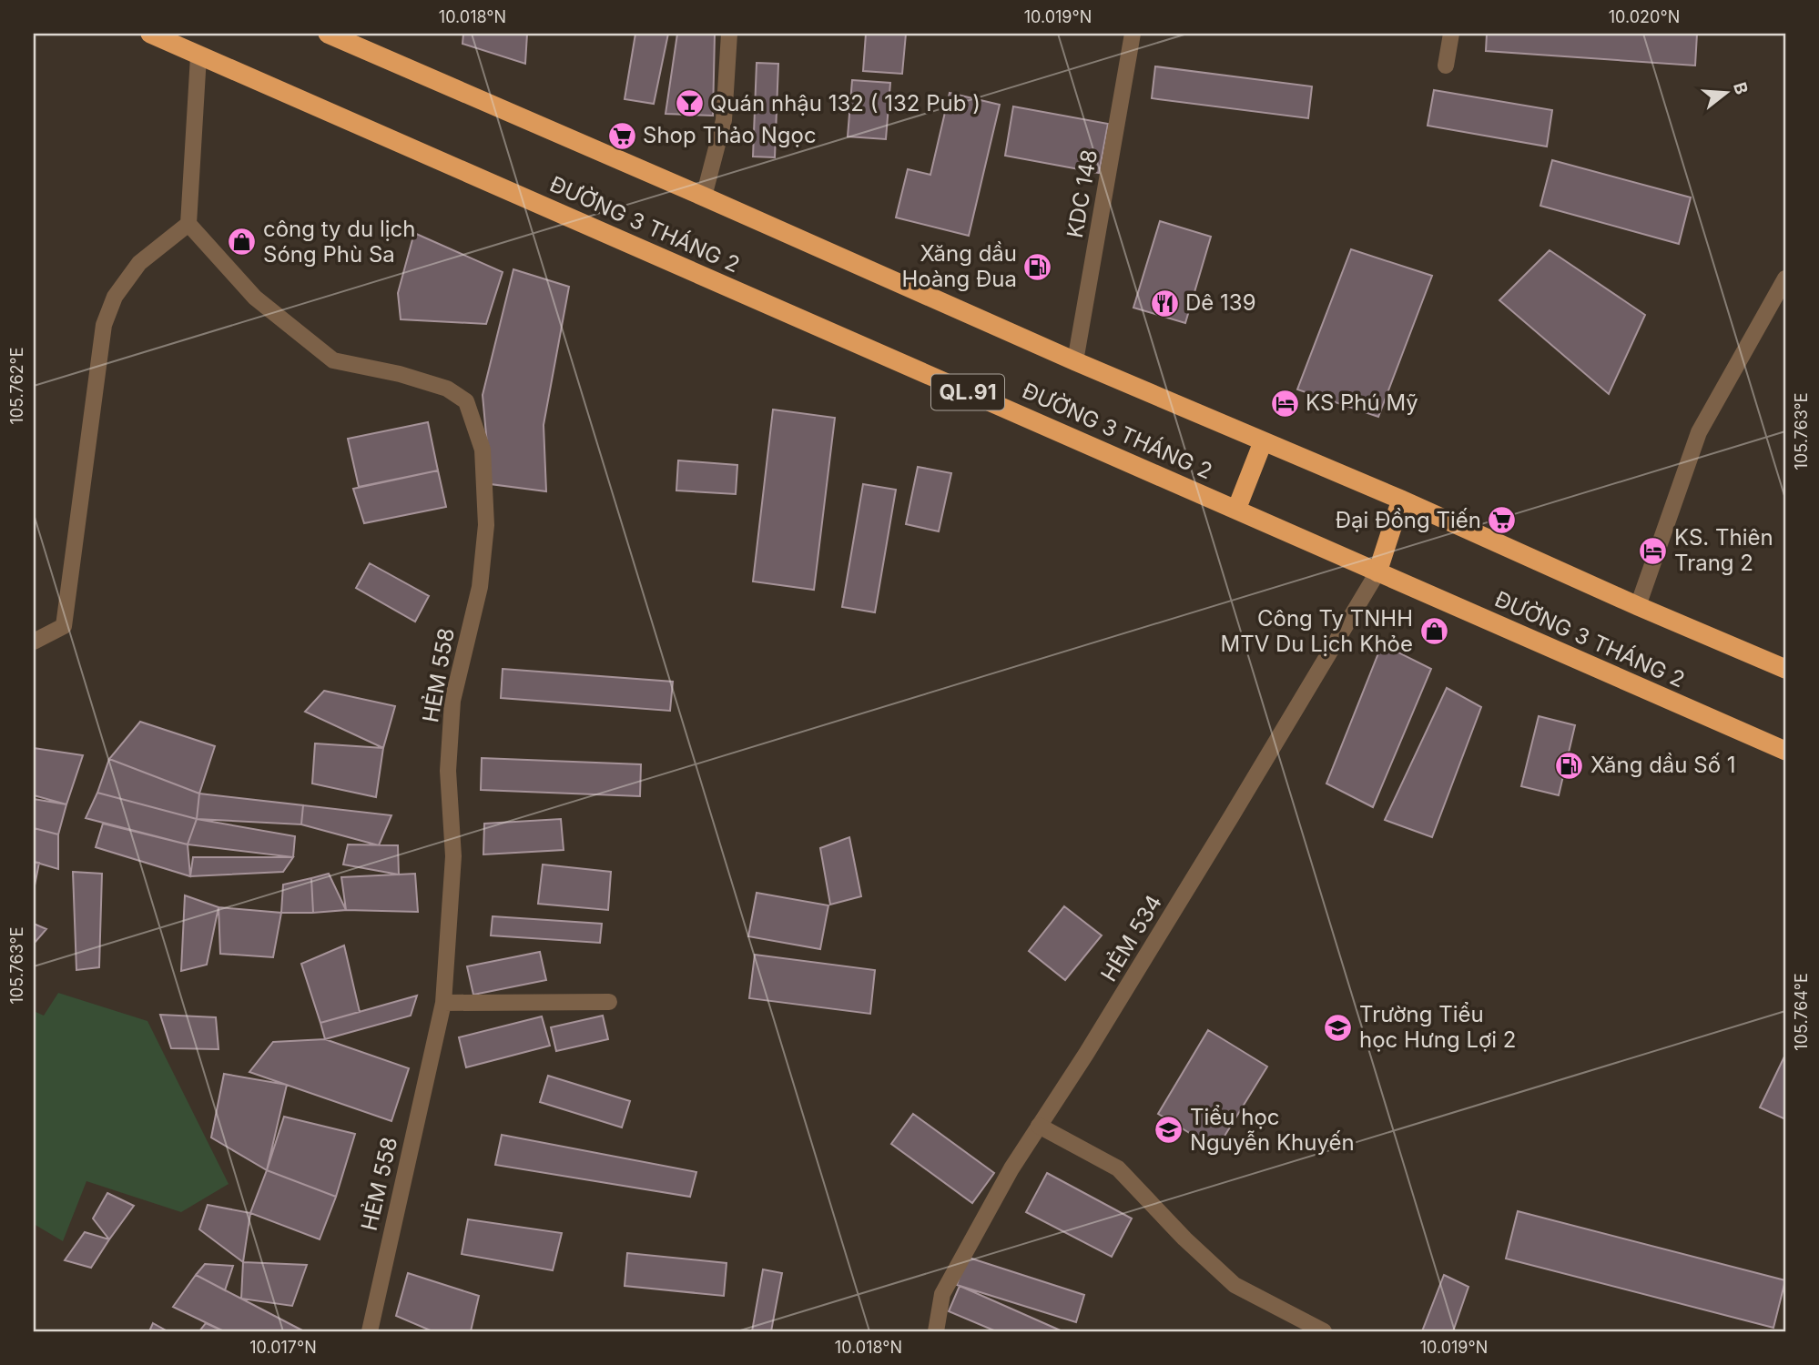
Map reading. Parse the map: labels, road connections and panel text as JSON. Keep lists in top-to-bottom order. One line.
{"streets":{"highway":["ĐƯỜNG 3 THÁNG 2","QL.91"],"street":["KDC 148","HẺM 558","HẺM 534"]},"crossings":[["ĐƯỜNG 3 THÁNG 2","HẺM 534"]],"places":{"bar":["Quán nhậu 132 ( 132 Pub )"],"supermarket":["Shop Thảo Ngọc","Đại Đồng Tiến"],"shop":["công ty du lịch Sóng Phù Sa","Công Ty TNHH MTV Du Lịch Khỏe"],"fuel station":["Xăng dầu Hoàng Đua","Xăng dầu Số 1"],"restaurant":["Dê 139"],"hotel":["KS Phú Mỹ","KS. Thiên Trang 2"],"school or university":["Trường Tiểu học Hưng Lợi 2","Tiểu học Nguyễn Khuyến"]},"north":"right","coordinates":["10.018°N","10.019°N","10.020°N","105.762°E","105.763°E","105.764°E","10.017°N"]}
